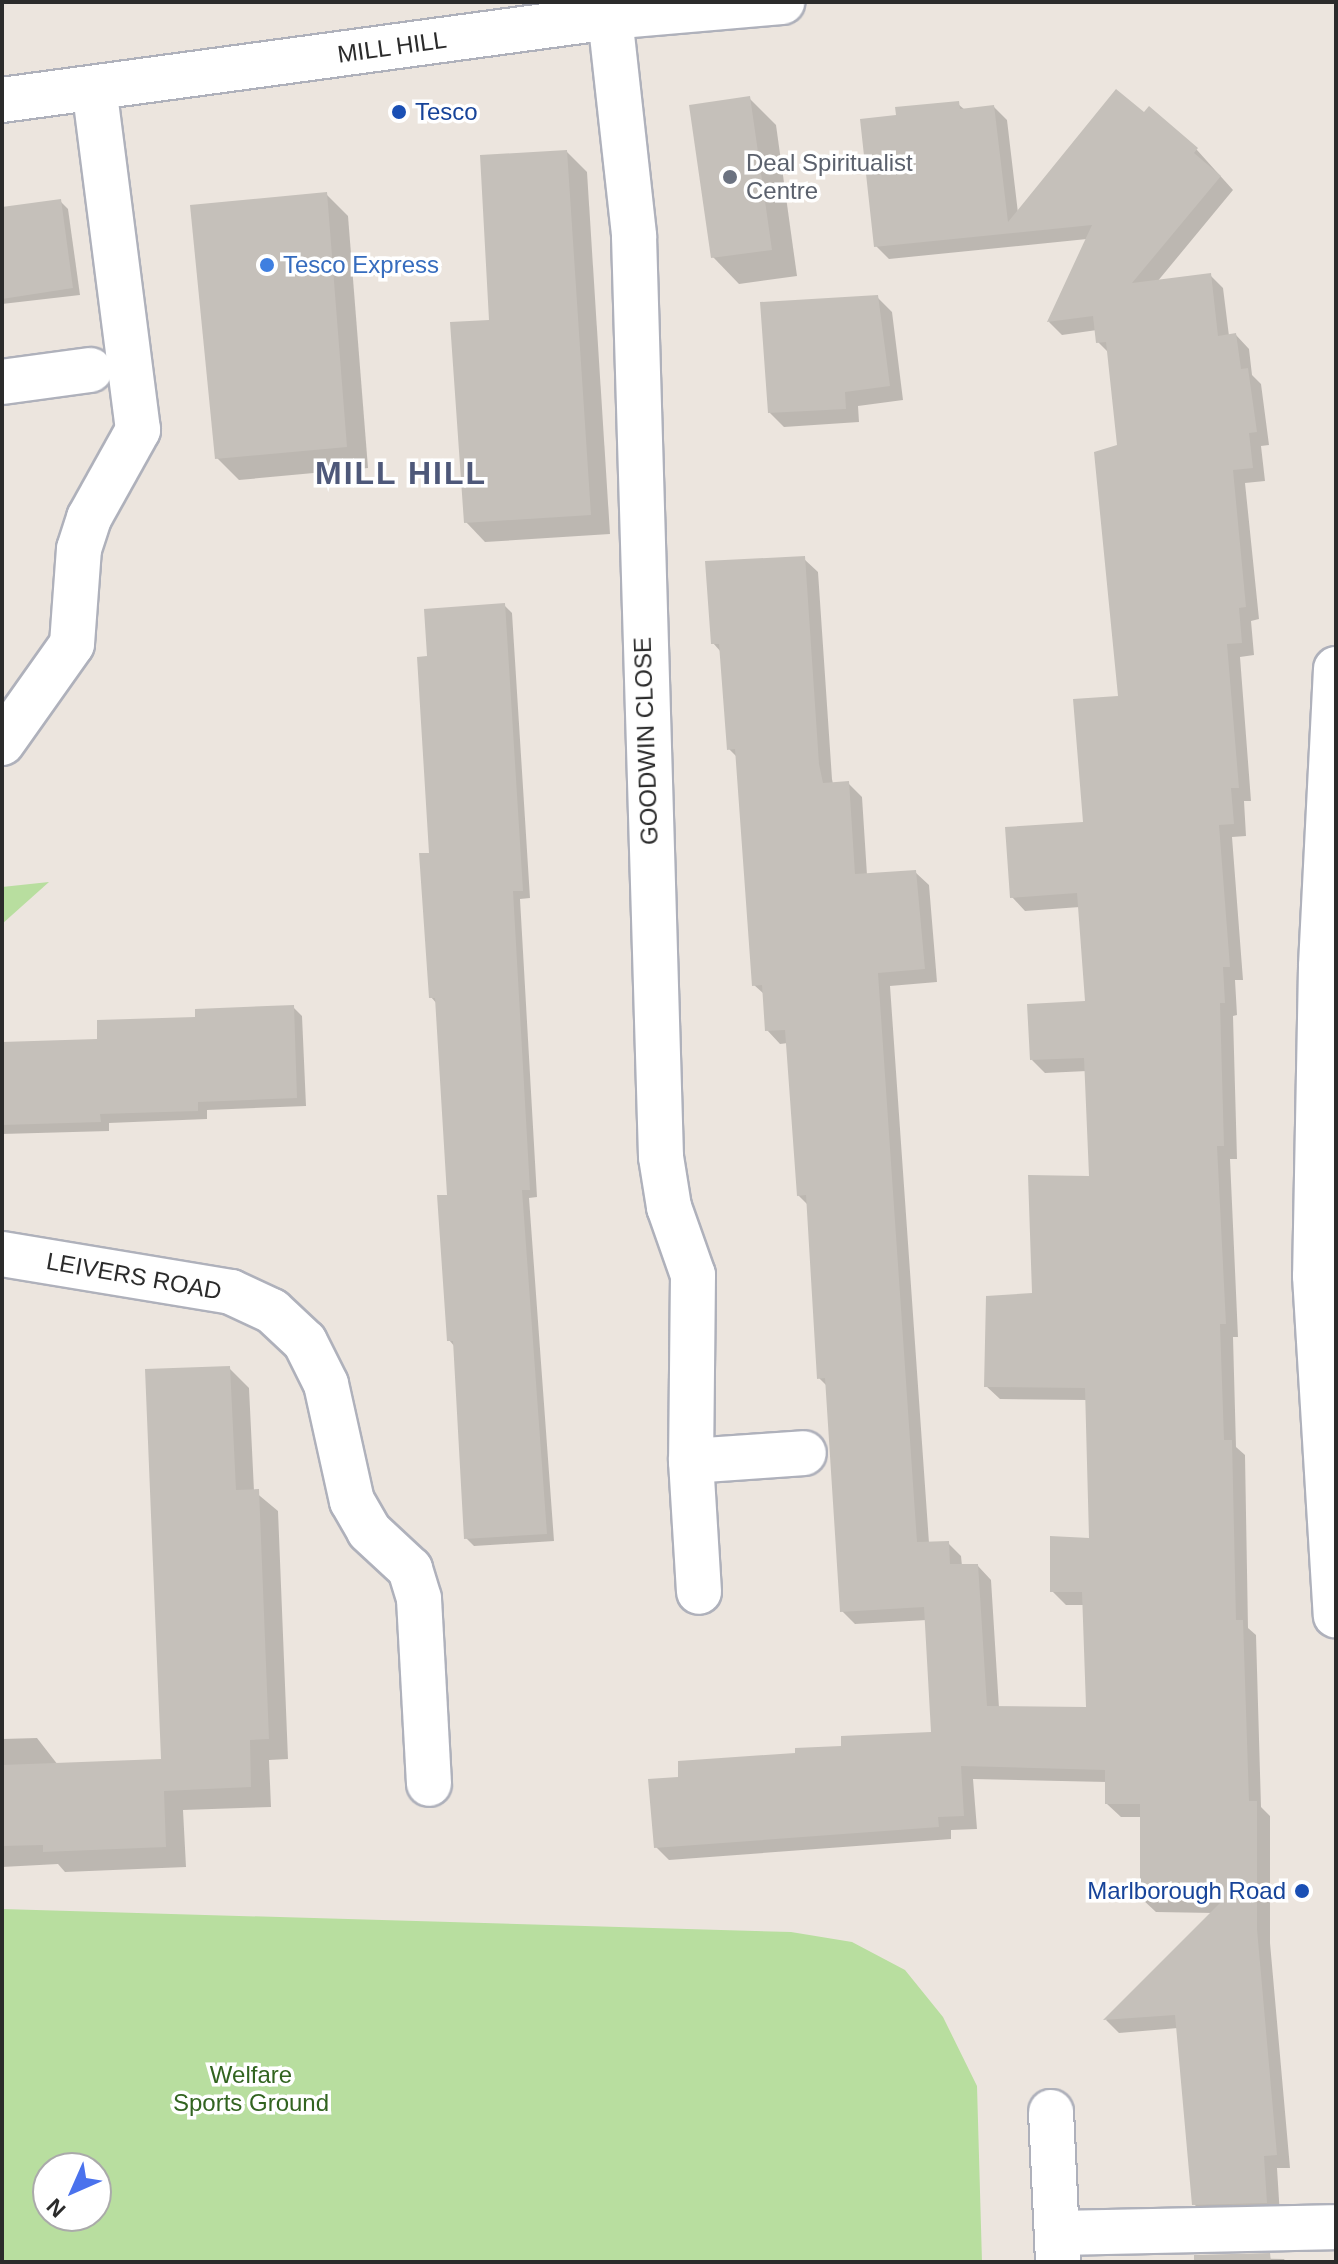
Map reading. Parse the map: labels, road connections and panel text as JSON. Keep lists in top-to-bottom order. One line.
{"streets":{"street":["MILL HILL","GOODWIN CLOSE","LEIVERS ROAD"]},"crossings":[["MILL HILL","GOODWIN CLOSE"]],"districts":["MILL HILL"],"parks":["Welfare Sports Ground"],"places":["Tesco","Deal Spiritualist Centre","Tesco Express","Marlborough Road"],"north":"bottom left"}
